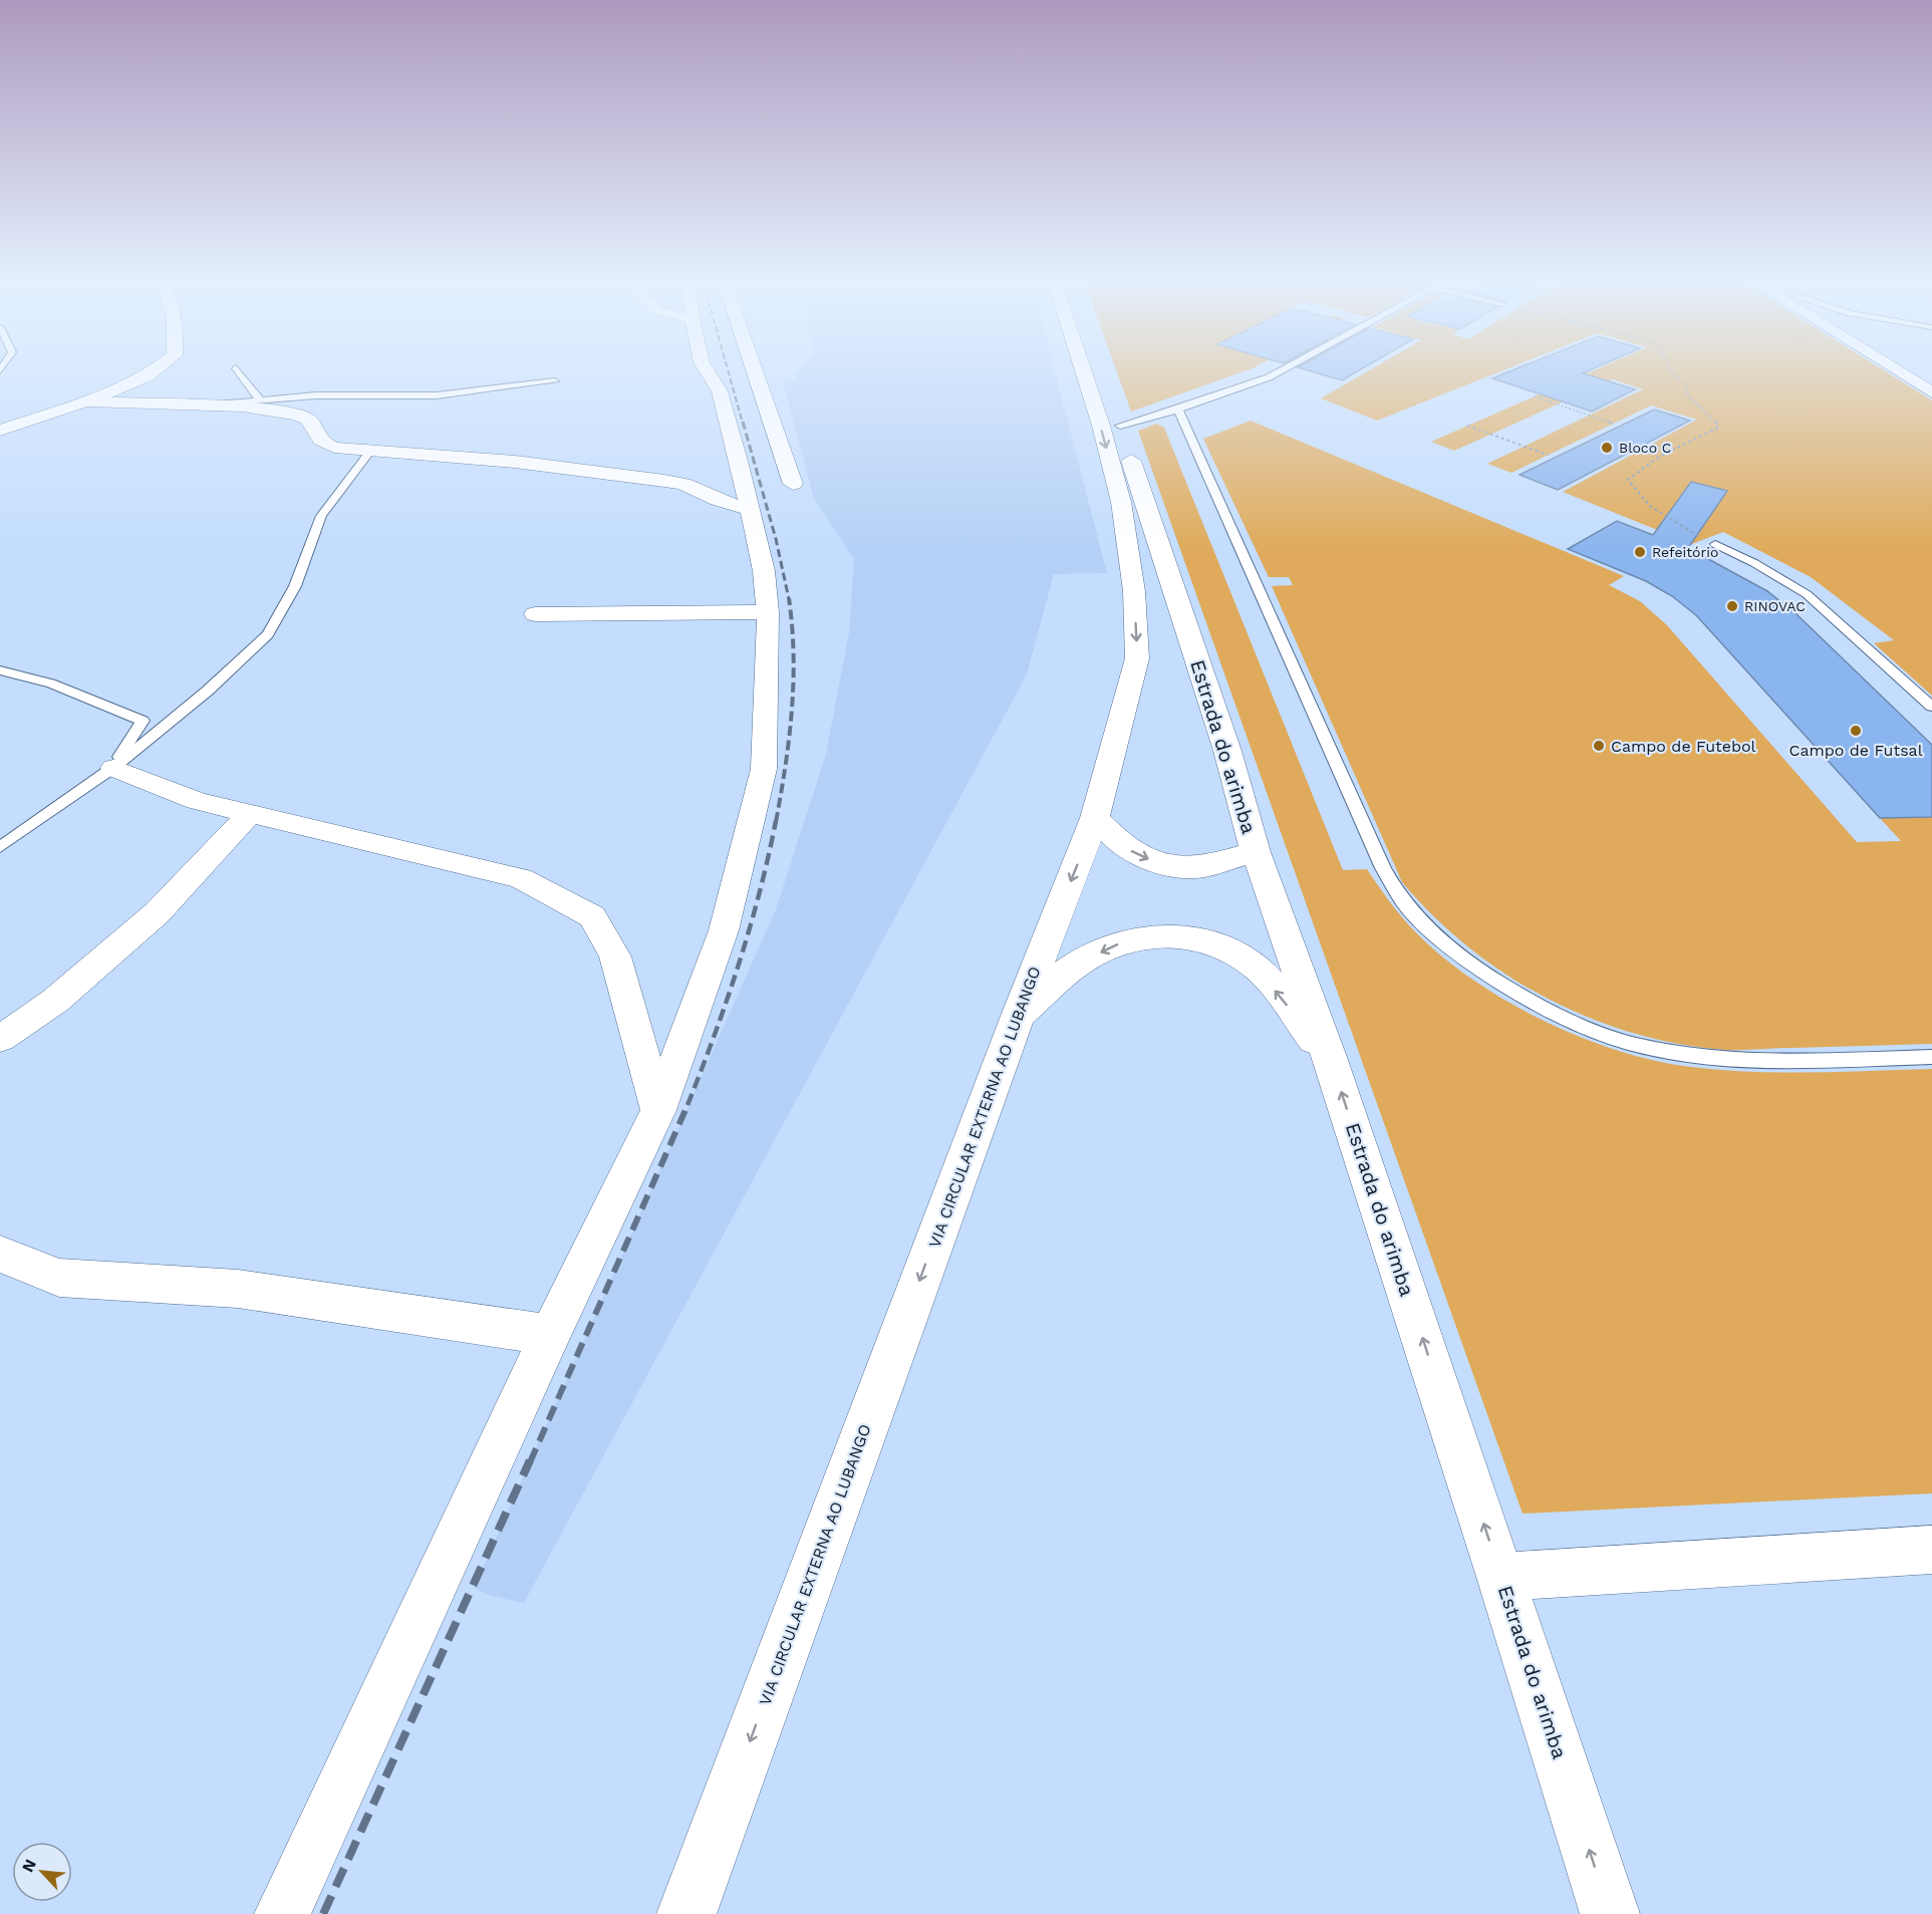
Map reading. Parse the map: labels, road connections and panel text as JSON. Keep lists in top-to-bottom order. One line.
{"streets":{"main road":["Estrada do arimba","VIA CIRCULAR EXTERNA AO LUBANGO"]},"one_way":["Estrada do arimba","VIA CIRCULAR EXTERNA AO LUBANGO"],"places":["Bloco C","Refeitório","RINOVAC","Campo de Futsal","Campo de Futebol"],"north":"top left"}
